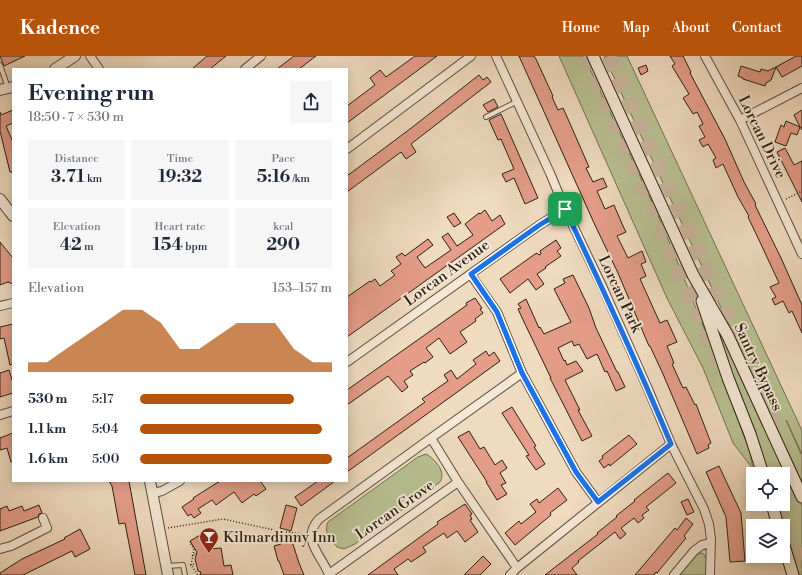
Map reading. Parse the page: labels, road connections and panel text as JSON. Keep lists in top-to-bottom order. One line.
{"streets":{"main road":["Santry Bypass"],"street":["Lorcan Drive","Lorcan Avenue","Lorcan Park","Lorcan Grove"]},"crossings":[["Lorcan Avenue","Lorcan Park"]],"places":{"bar":["Kilmardinny Inn"]},"page":{"header":"Kadence","nav":["Home","Map","About","Contact"],"heading":["Evening run","18:50 · 7 × 530 m"],"stats":[["Distance","3.71 km"],["Time","19:32"],["Pace","5:16 /km"],["Elevation","42 m"],["Heart rate","154 bpm"],["kcal","290"]],"chart":["Elevation","153–157 m"],"list":[{"name":"530 m","note":"5:17"},{"name":"1.1 km","note":"5:04"},{"name":"1.6 km","note":"5:00"}]}}
